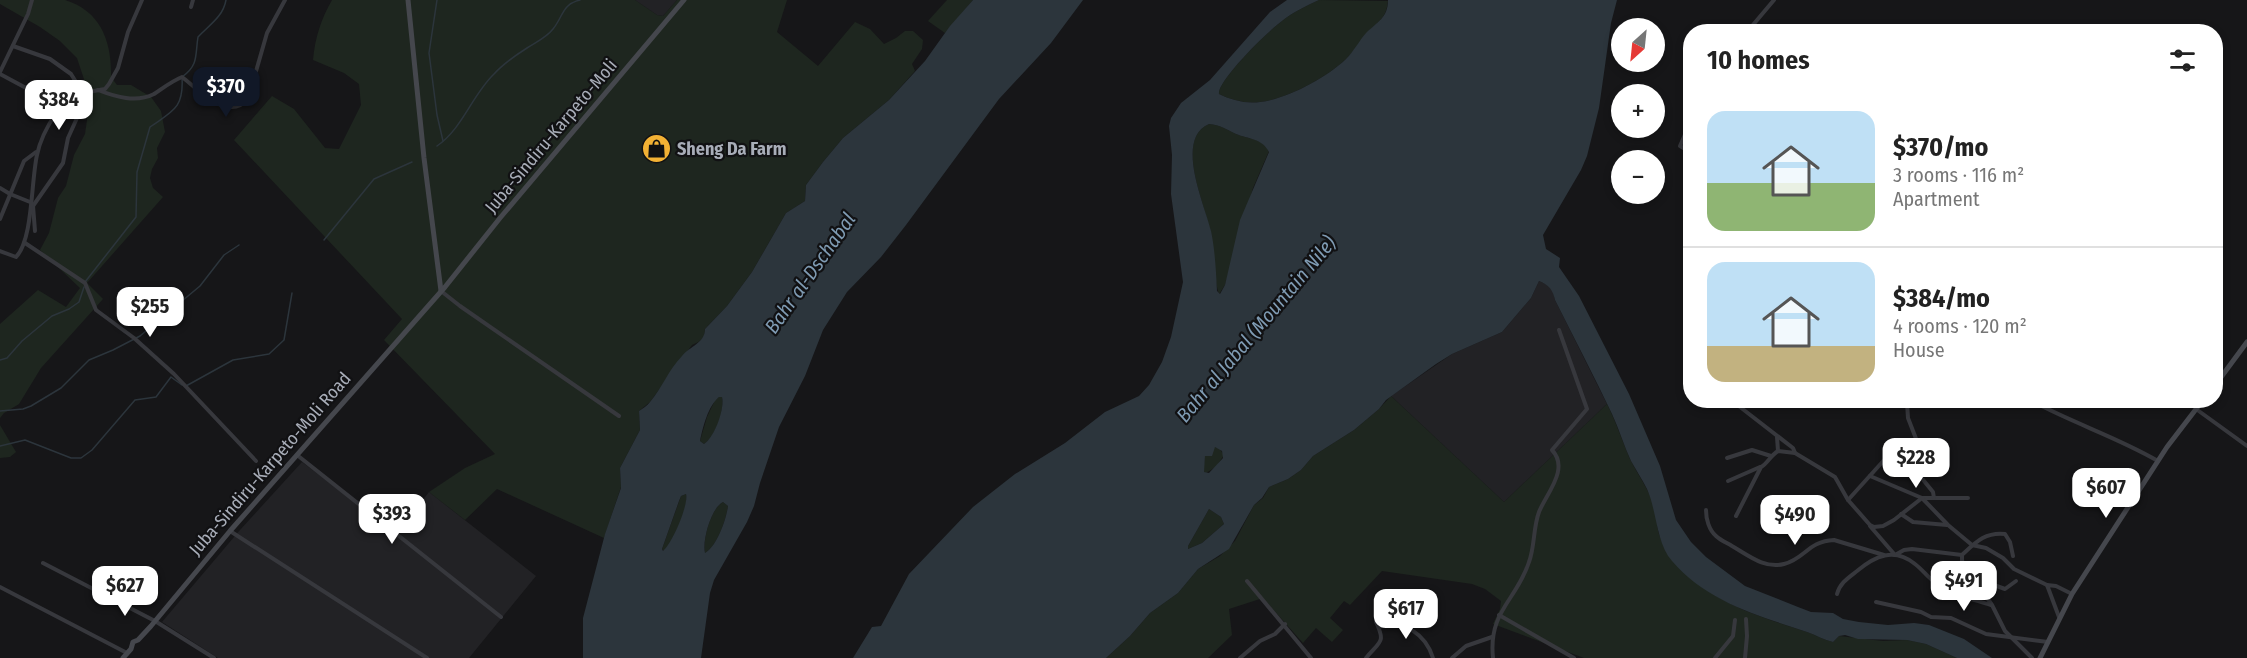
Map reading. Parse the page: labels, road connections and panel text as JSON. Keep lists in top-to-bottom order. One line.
{"streets":{"main road":["Juba-Sindiru-Karpeto-Moli","Juba-Sindiru-Karpeto-Moli Road"]},"crossings":[["Juba-Sindiru-Karpeto-Moli","Juba-Sindiru-Karpeto-Moli Road"]],"water":["Bahr al-Dschabal","Bahr al Jabal (Mountain Nile)"],"places":{"shop":["Sheng Da Farm"]},"north":"bottom left","page":{"map_buttons":["+","−"],"heading":"10 homes","price":["$370","$384","$255","$228","$607","$393","$490","$491","$627","$617"],"list":[{"name":"$370/mo","note":"3 rooms · 116 m² · Apartment"},{"name":"$384/mo","note":"4 rooms · 120 m² · House"}]}}
